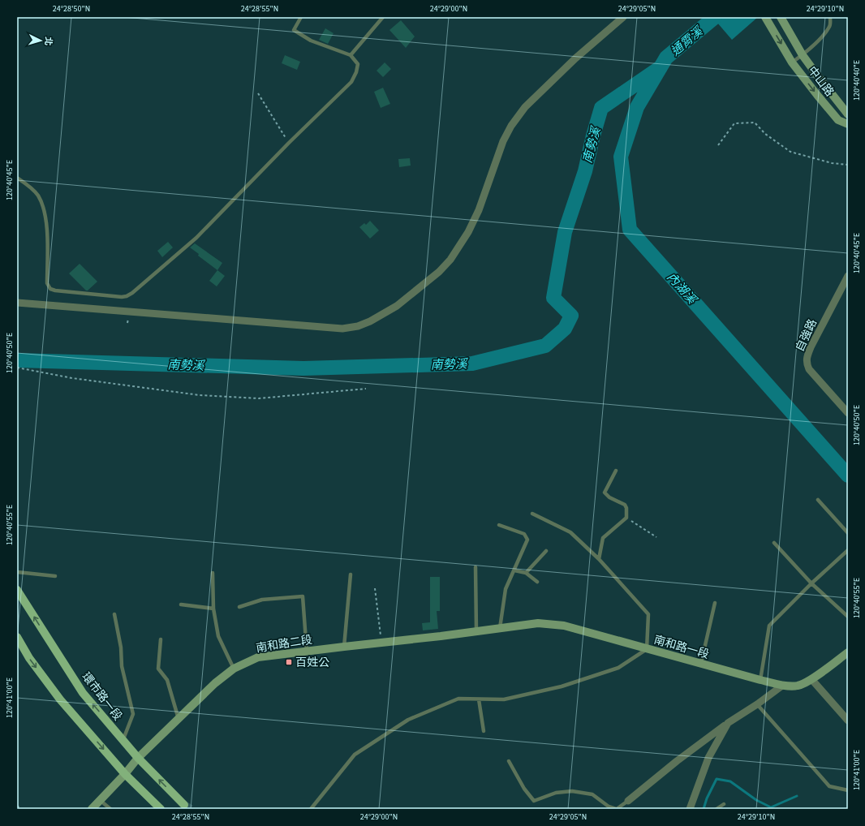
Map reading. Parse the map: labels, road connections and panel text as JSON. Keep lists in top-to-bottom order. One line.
{"streets":{"main road":["中山路","南和路二段","南和路一段","環市路一段"],"street":["自強路"]},"crossings":[["南和路二段","南和路一段"],["南和路二段","環市路一段"]],"water":["通霄溪","南勢溪","內湖溪"],"places":{"transit":["百姓公"]},"north":"right","coordinates":["24°28'50\"N","24°28'55\"N","24°29'00\"N","24°29'05\"N","24°29'10\"N","120°40'40\"E","120°40'45\"E","120°40'50\"E","120°40'55\"E","120°41'00\"E"]}
